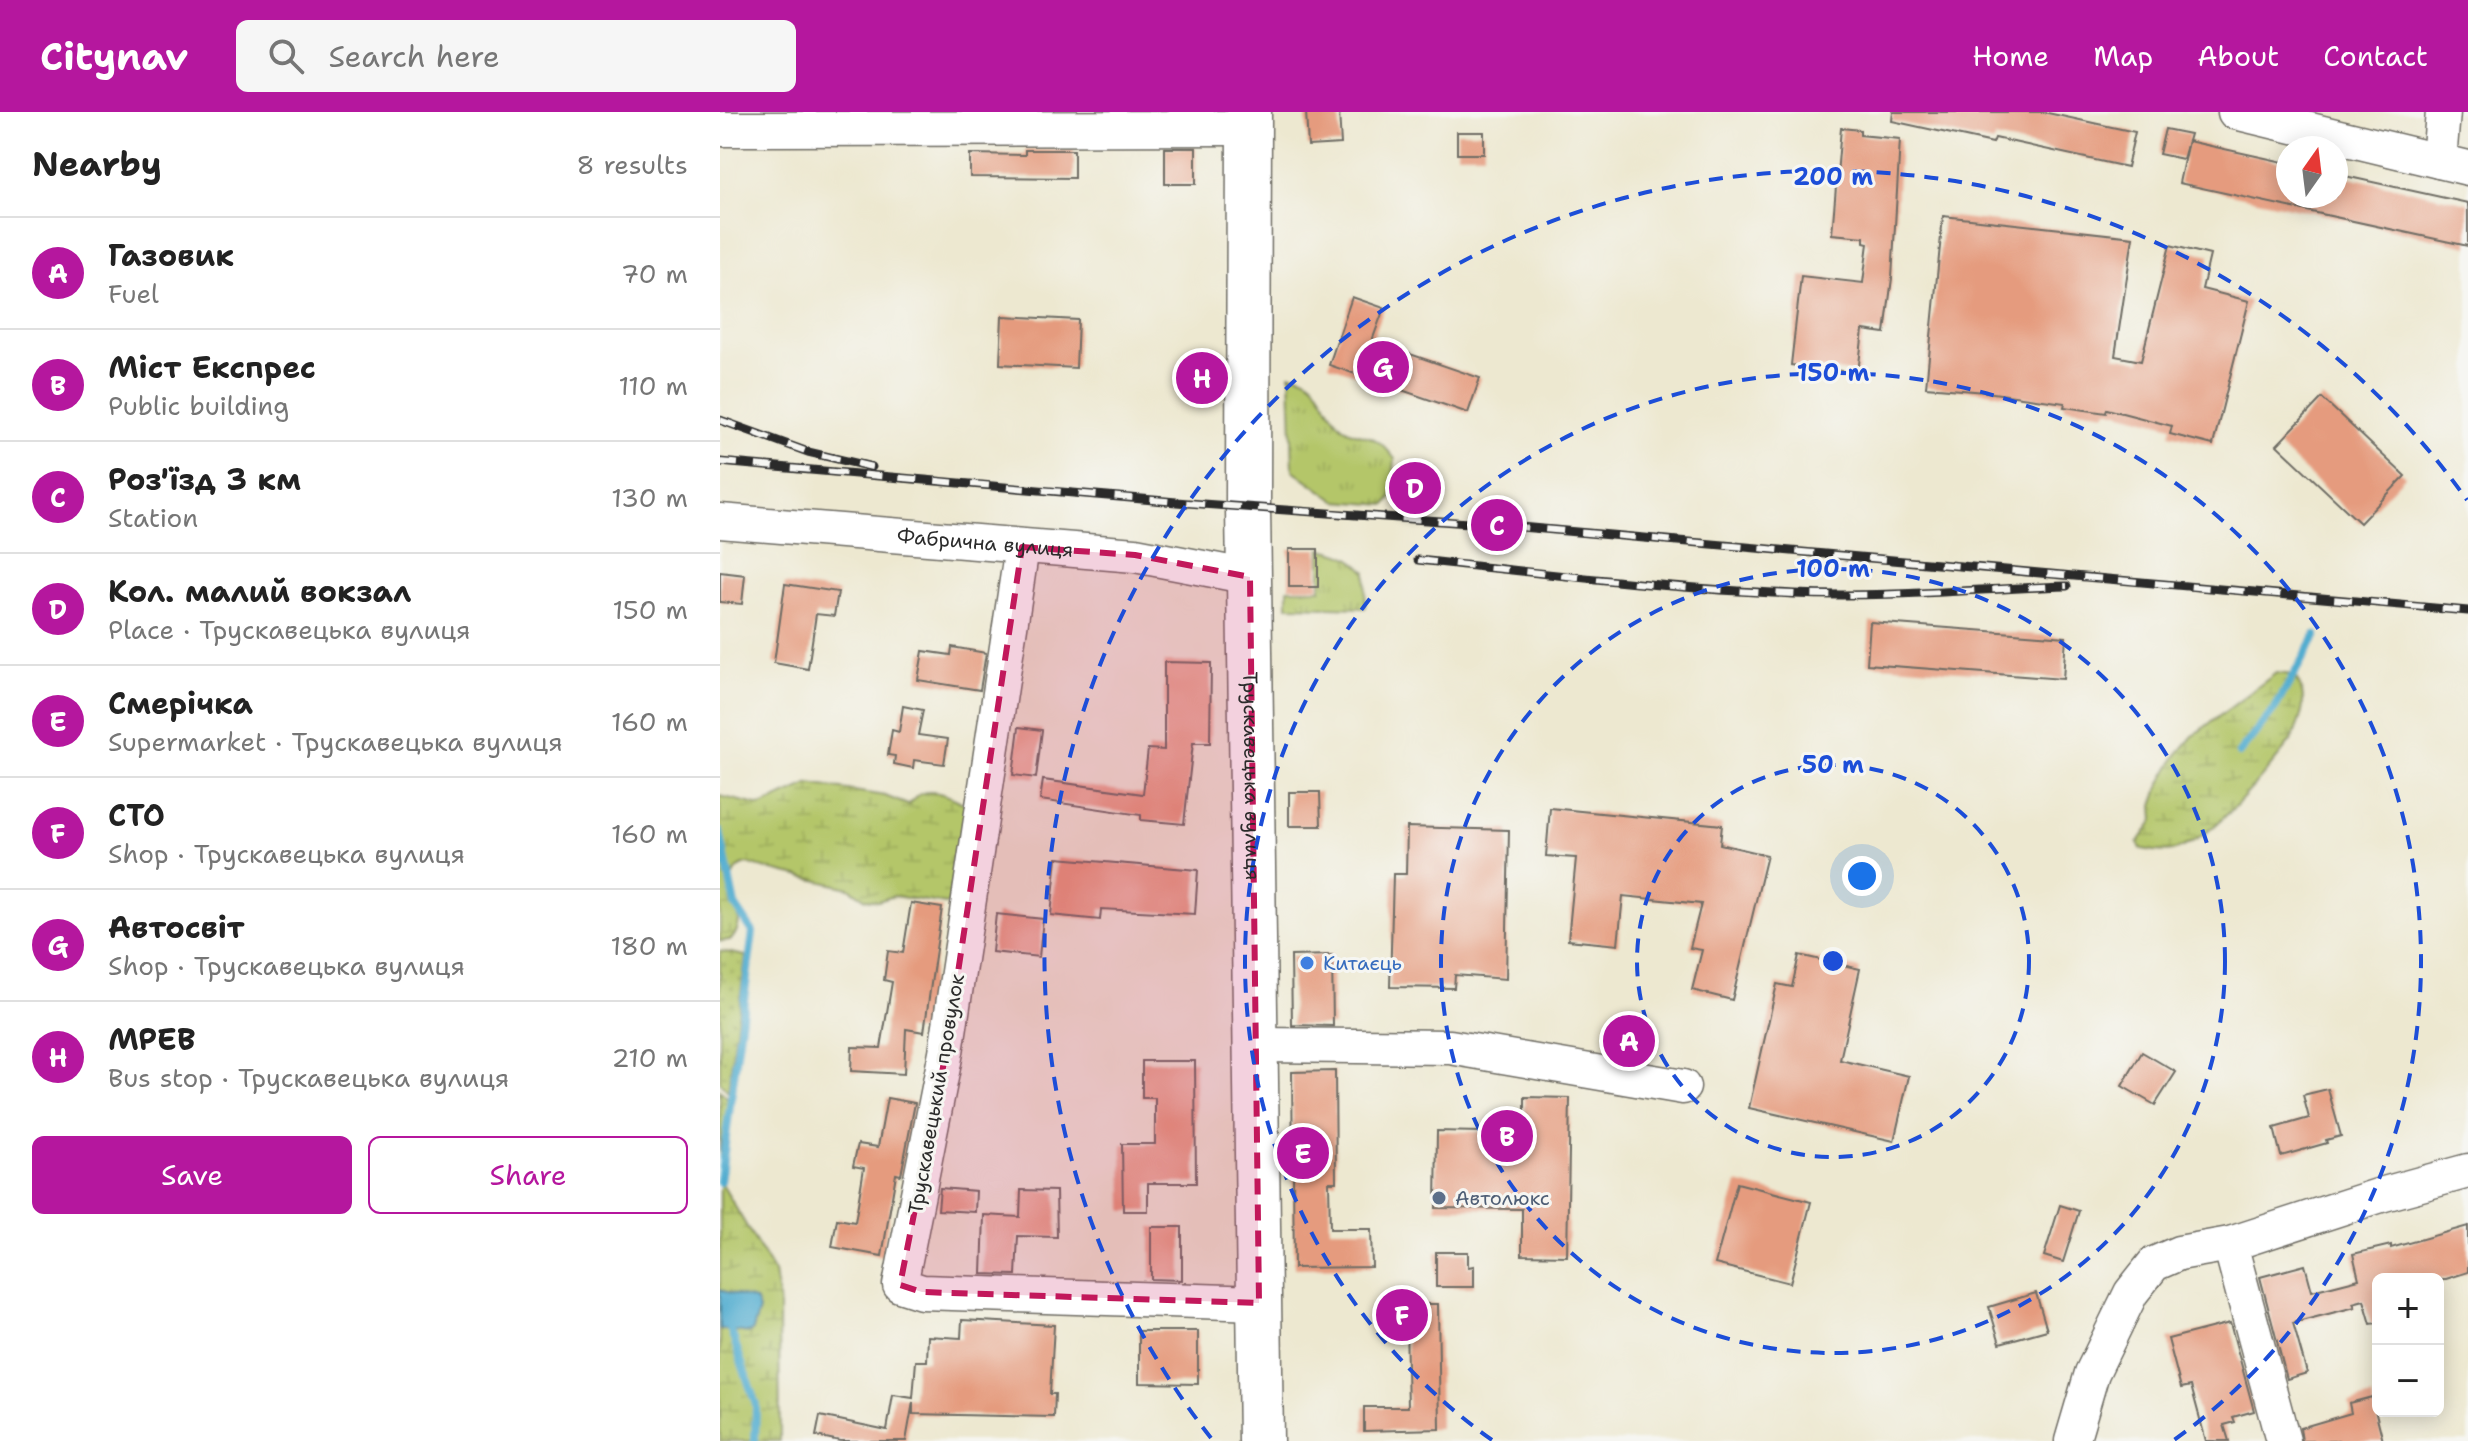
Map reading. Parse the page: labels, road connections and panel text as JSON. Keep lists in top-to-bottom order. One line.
{"streets":{"main road":["Трускавецька вулиця"],"street":["Фабрична вулиця","Трускавецький провулок"]},"crossings":[["Фабрична вулиця","Трускавецька вулиця"],["Фабрична вулиця","Трускавецький провулок"],["Трускавецька вулиця","Трускавецький провулок"]],"places":["Китаєць","Автолюкс"],"north":"top","page":{"header":"Citynav","search":"Search here","nav":["Home","Map","About","Contact"],"heading":["Nearby","8 results"],"list":[{"mark":"A","name":"Газовик","note":"Fuel","value":"70 m"},{"mark":"B","name":"Міст Експрес","note":"Public building","value":"110 m"},{"mark":"C","name":"Роз'їзд 3 км","note":"Station","value":"130 m"},{"mark":"D","name":"Кол. малий вокзал","note":"Place · Трускавецька вулиця","value":"150 m"},{"mark":"E","name":"Смерічка","note":"Supermarket · Трускавецька вулиця","value":"160 m"},{"mark":"F","name":"СТО","note":"Shop · Трускавецька вулиця","value":"160 m"},{"mark":"G","name":"Автосвіт","note":"Shop · Трускавецька вулиця","value":"180 m"},{"mark":"H","name":"МРЕВ","note":"Bus stop · Трускавецька вулиця","value":"210 m"}],"pins":["G","H","D","C","A","B","E","F"],"buttons":["Save","Share"],"map_buttons":["+","−"]},"rings":["200 m","150 m","100 m","50 m"]}
